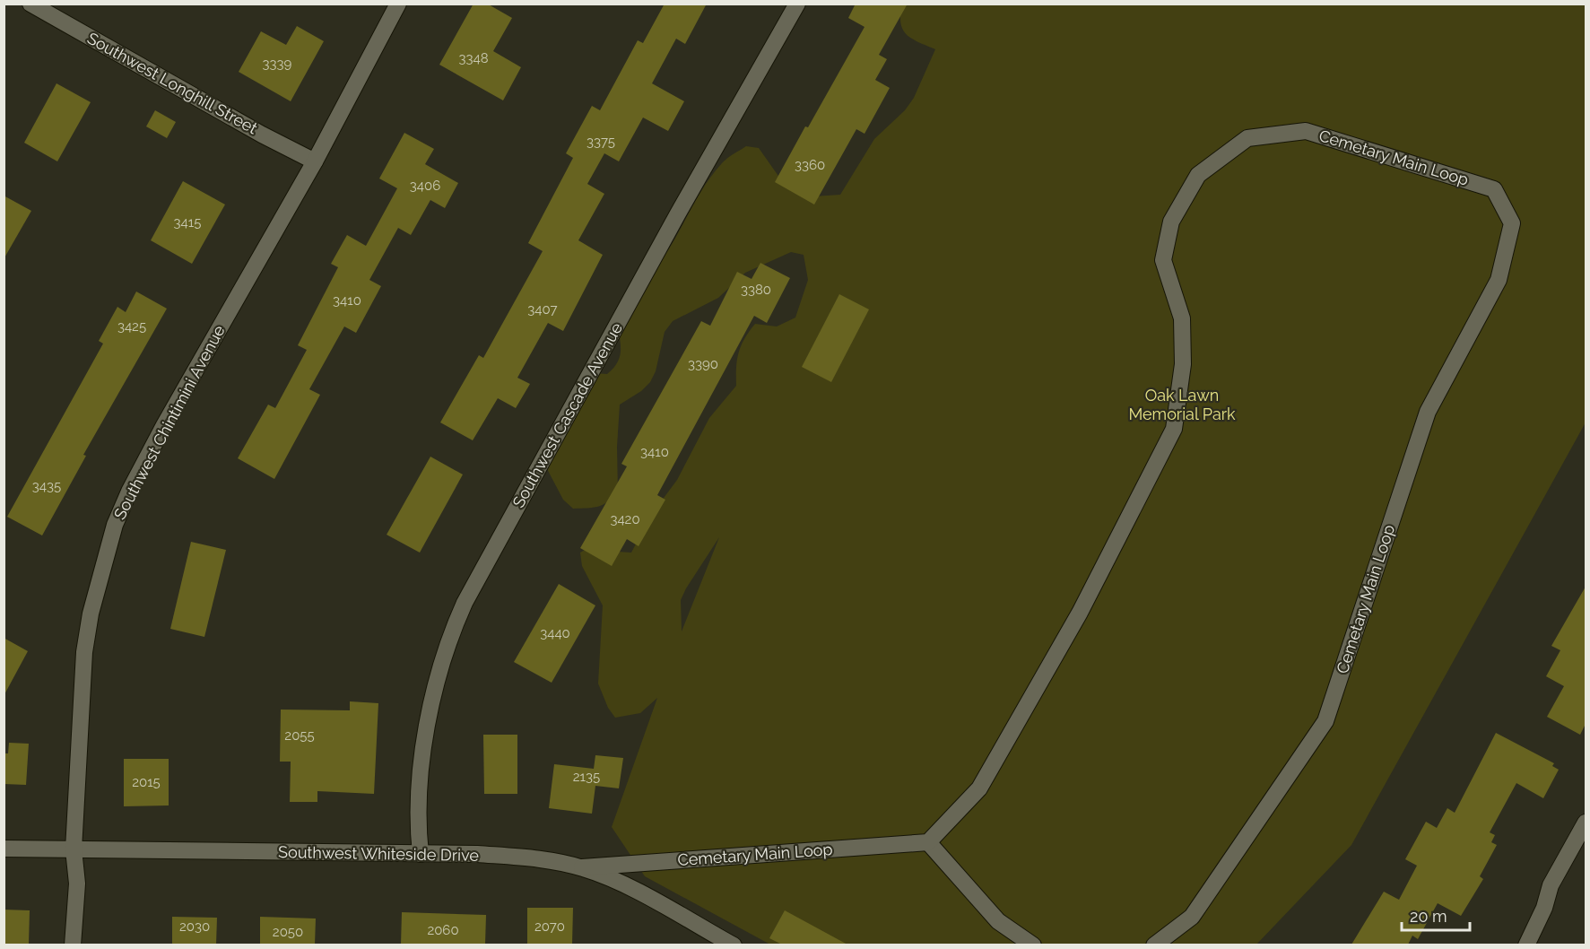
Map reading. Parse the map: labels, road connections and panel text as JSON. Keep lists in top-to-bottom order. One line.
{"streets":{"street":["Southwest Longhill Street","Cemetary Main Loop","Southwest Cascade Avenue","Southwest Chintimini Avenue","Southwest Whiteside Drive"]},"crossings":[["Southwest Longhill Street","Southwest Chintimini Avenue"],["Cemetary Main Loop","Southwest Whiteside Drive"],["Southwest Cascade Avenue","Southwest Whiteside Drive"],["Southwest Chintimini Avenue","Southwest Whiteside Drive"]],"parks":["Oak Lawn Memorial Park"],"house_numbers":["3348","3339","3375","3360","3406","3415","3380","3410","3407","3425","3390","3410","3435","3420","3440","2055","2135","2015","2030","2070","2060","2050"],"scale_bar":"20 m"}
